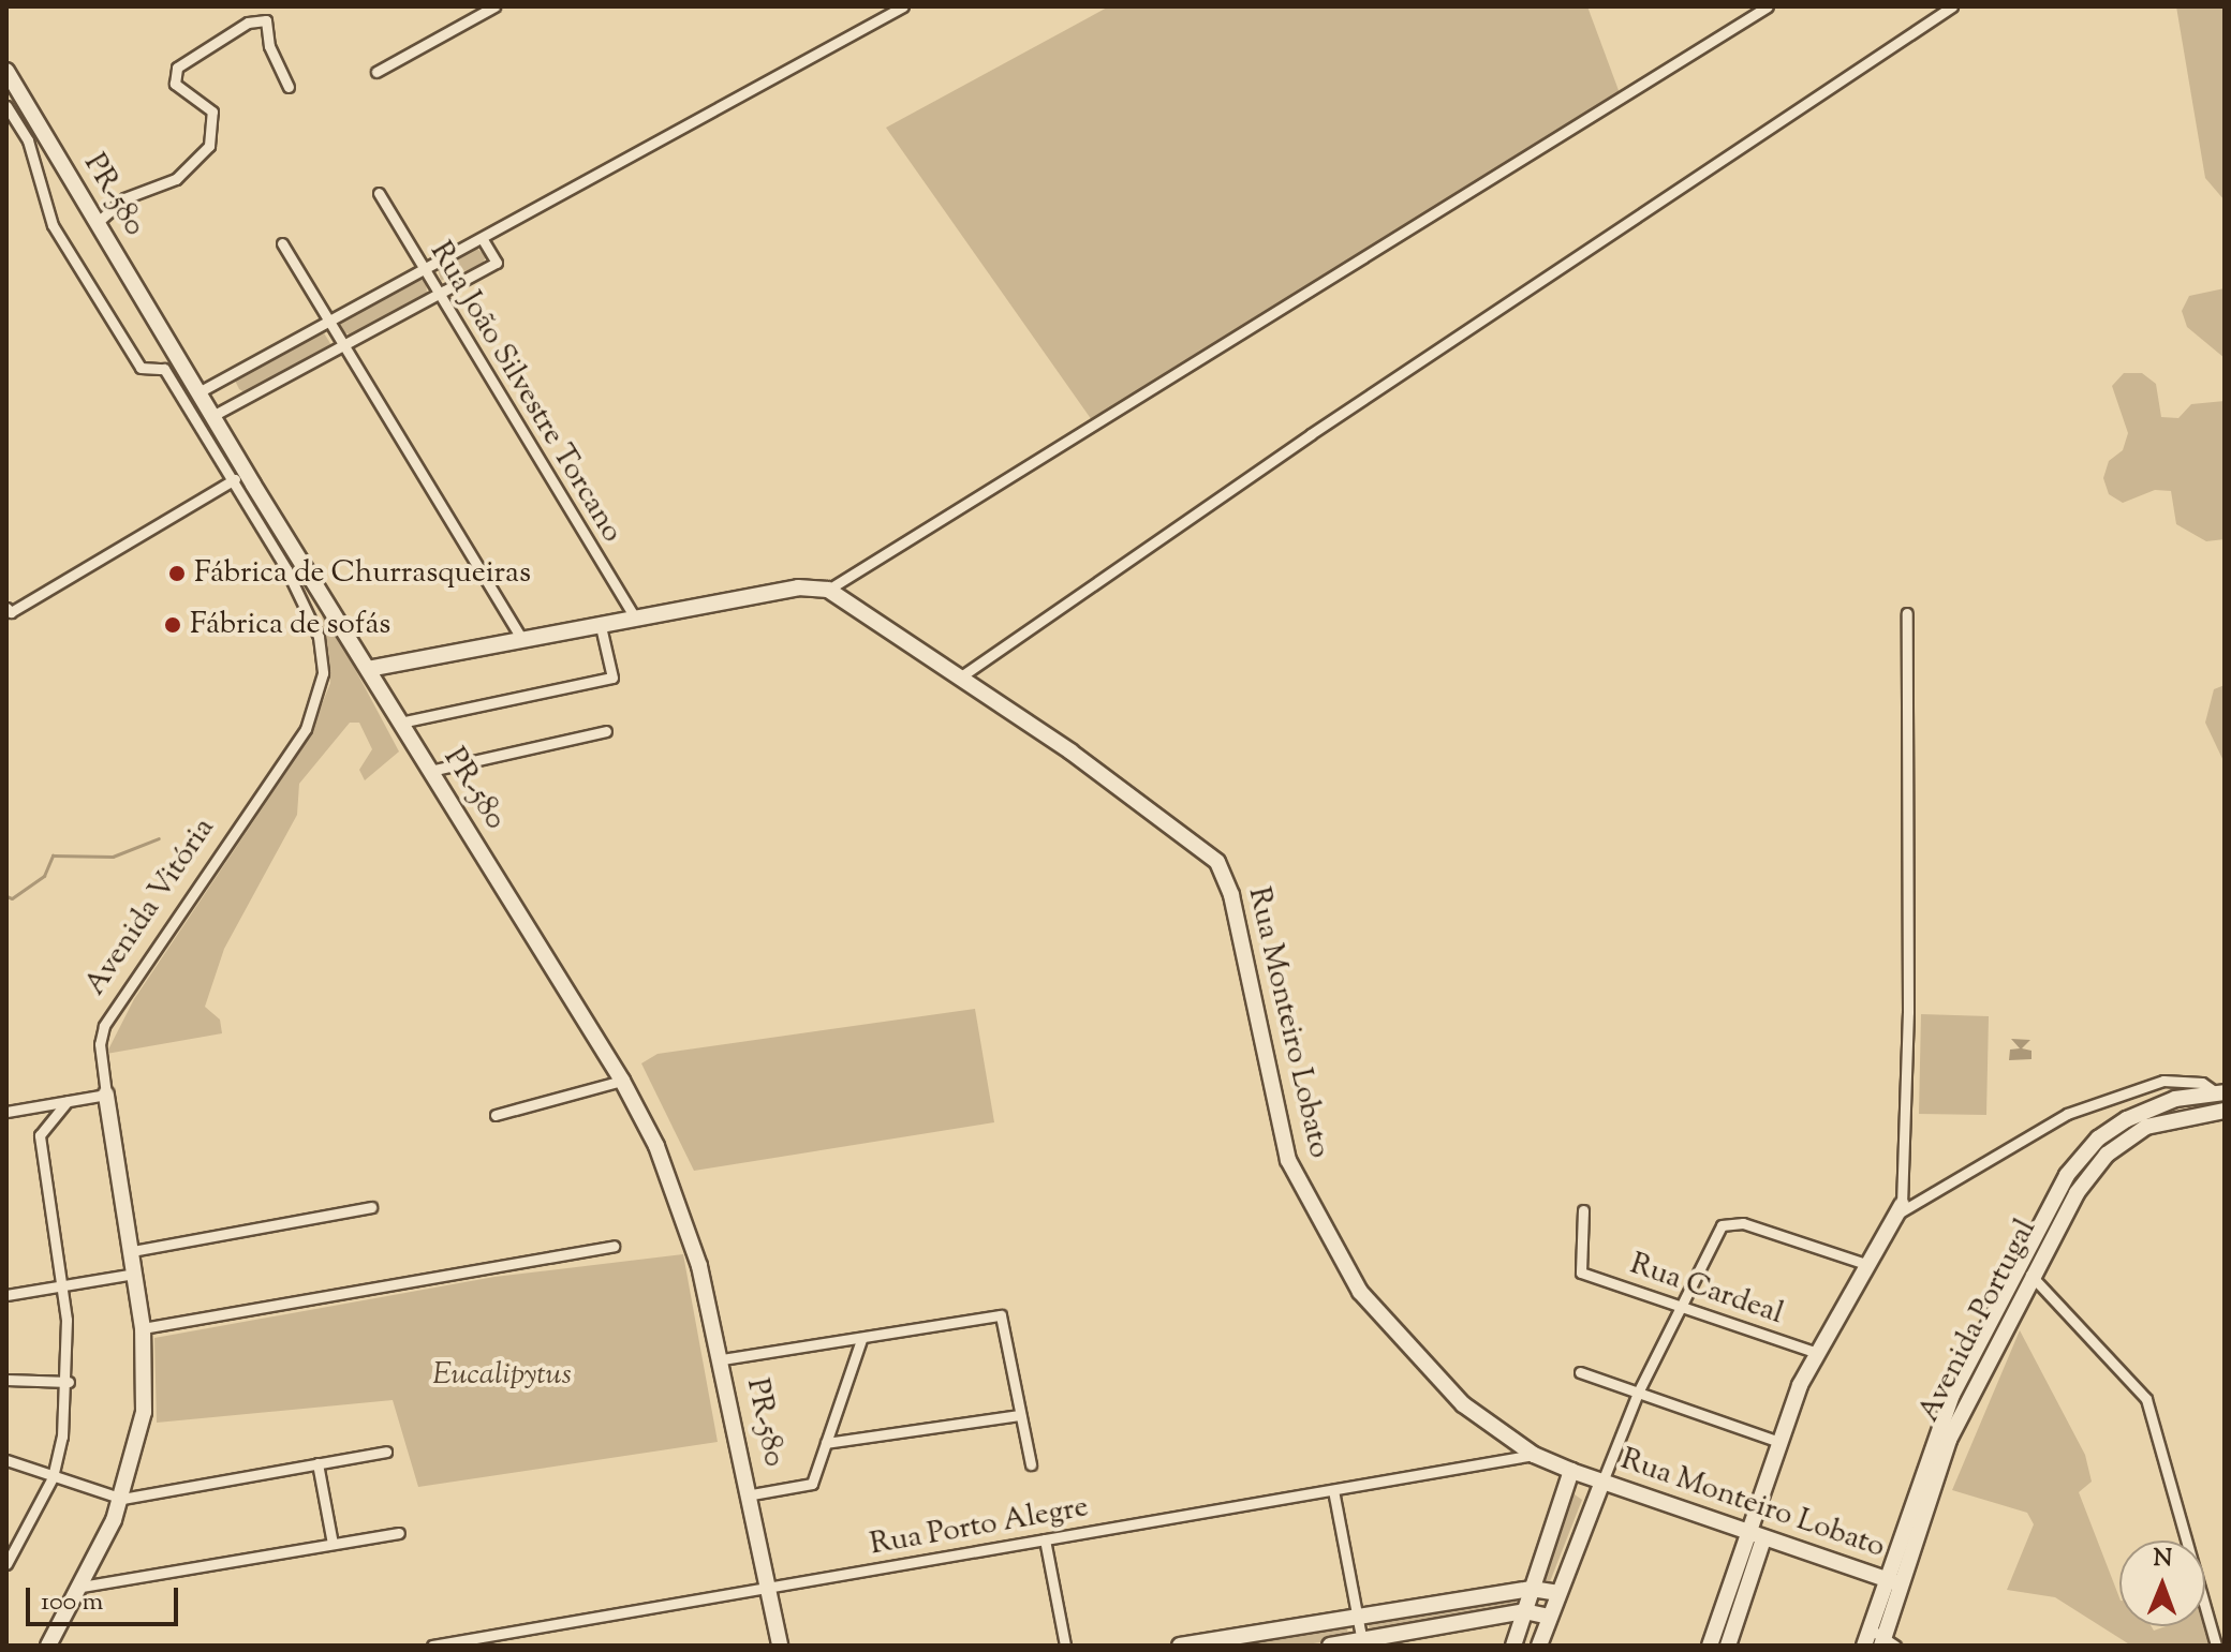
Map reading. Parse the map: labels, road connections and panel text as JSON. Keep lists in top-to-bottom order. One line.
{"streets":{"main road":["PR-580","Avenida Vitória","Rua Monteiro Lobato","Avenida Portugal"],"street":["Rua João Silvestre Torcano","Rua Cardeal","Rua Porto Alegre"]},"crossings":[["PR-580","Avenida Vitória"],["PR-580","Rua Porto Alegre"],["Rua Monteiro Lobato","Avenida Portugal"],["Rua Monteiro Lobato","Rua Porto Alegre"]],"parks":["Eucalipytus"],"places":["Fábrica de Churrasqueiras","Fábrica de sofás"],"scale_bar":"100 m","north":"top"}
